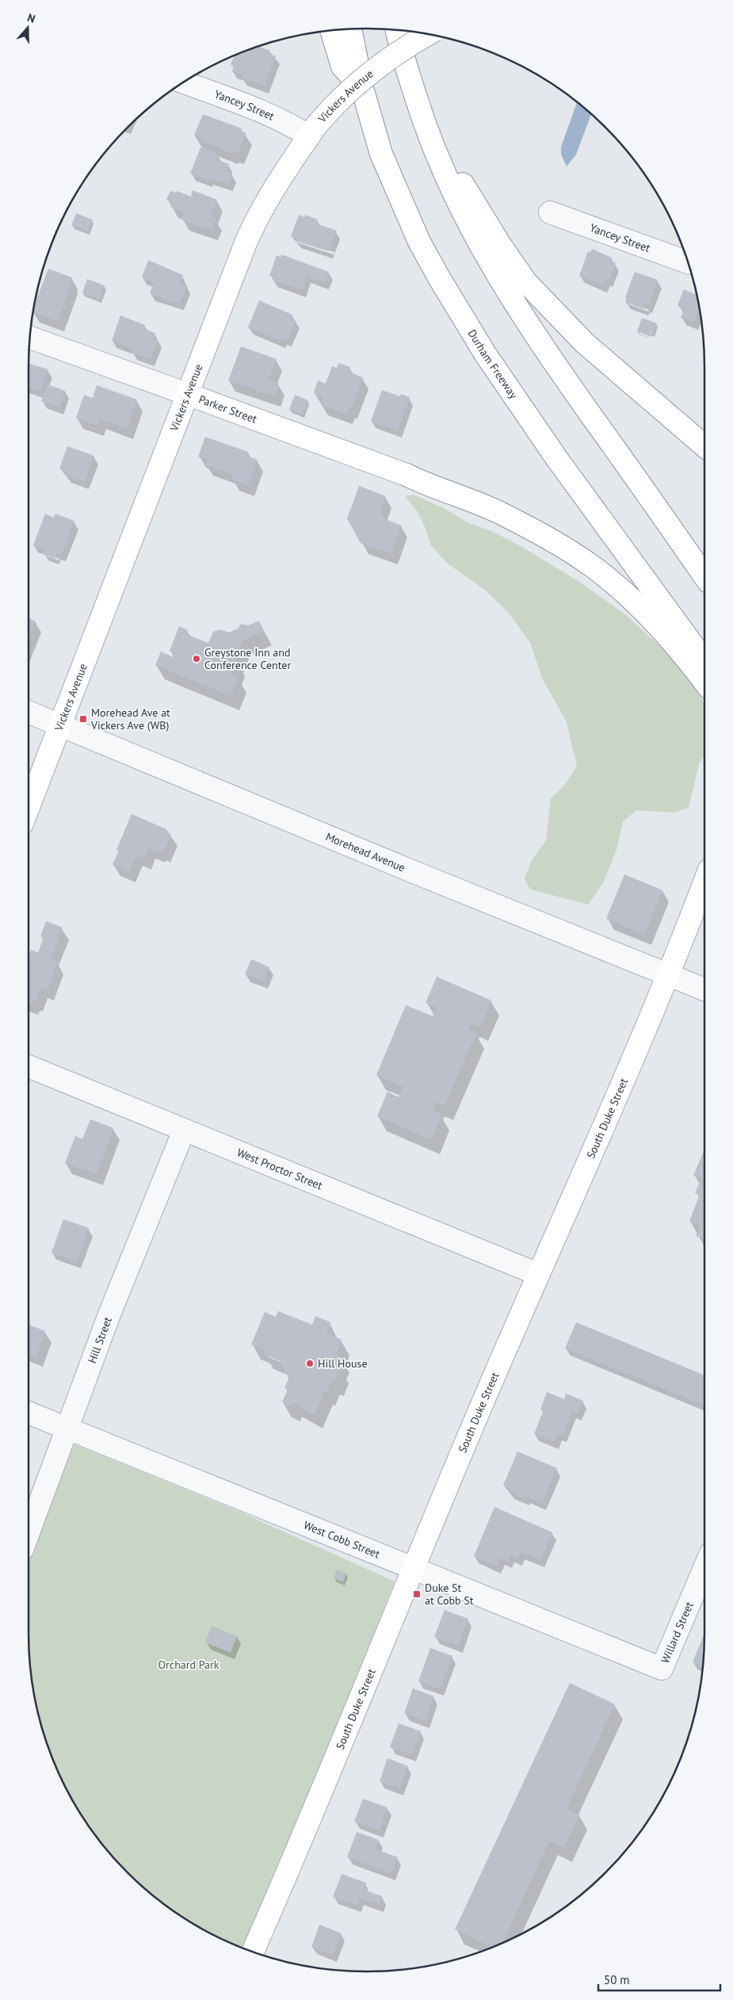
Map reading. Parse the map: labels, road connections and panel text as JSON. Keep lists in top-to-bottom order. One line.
{"streets":{"main road":["Vickers Avenue","Durham Freeway","Parker Street","South Duke Street"],"street":["Yancey Street","Morehead Avenue","West Proctor Street","Hill Street","West Cobb Street","Willard Street"]},"crossings":[["Vickers Avenue","Yancey Street"],["Vickers Avenue","Parker Street"],["Vickers Avenue","Morehead Avenue"],["Morehead Avenue","South Duke Street"],["South Duke Street","West Proctor Street"],["South Duke Street","West Cobb Street"],["West Proctor Street","Hill Street"],["Hill Street","West Cobb Street"],["West Cobb Street","Willard Street"]],"parks":["Orchard Park"],"places":{"other":["Greystone Inn and Conference Center","Hill House"],"transit":["Morehead Ave at Vickers Ave (WB)","Duke St at Cobb St"]},"scale_bar":"50 m","north":"top"}
